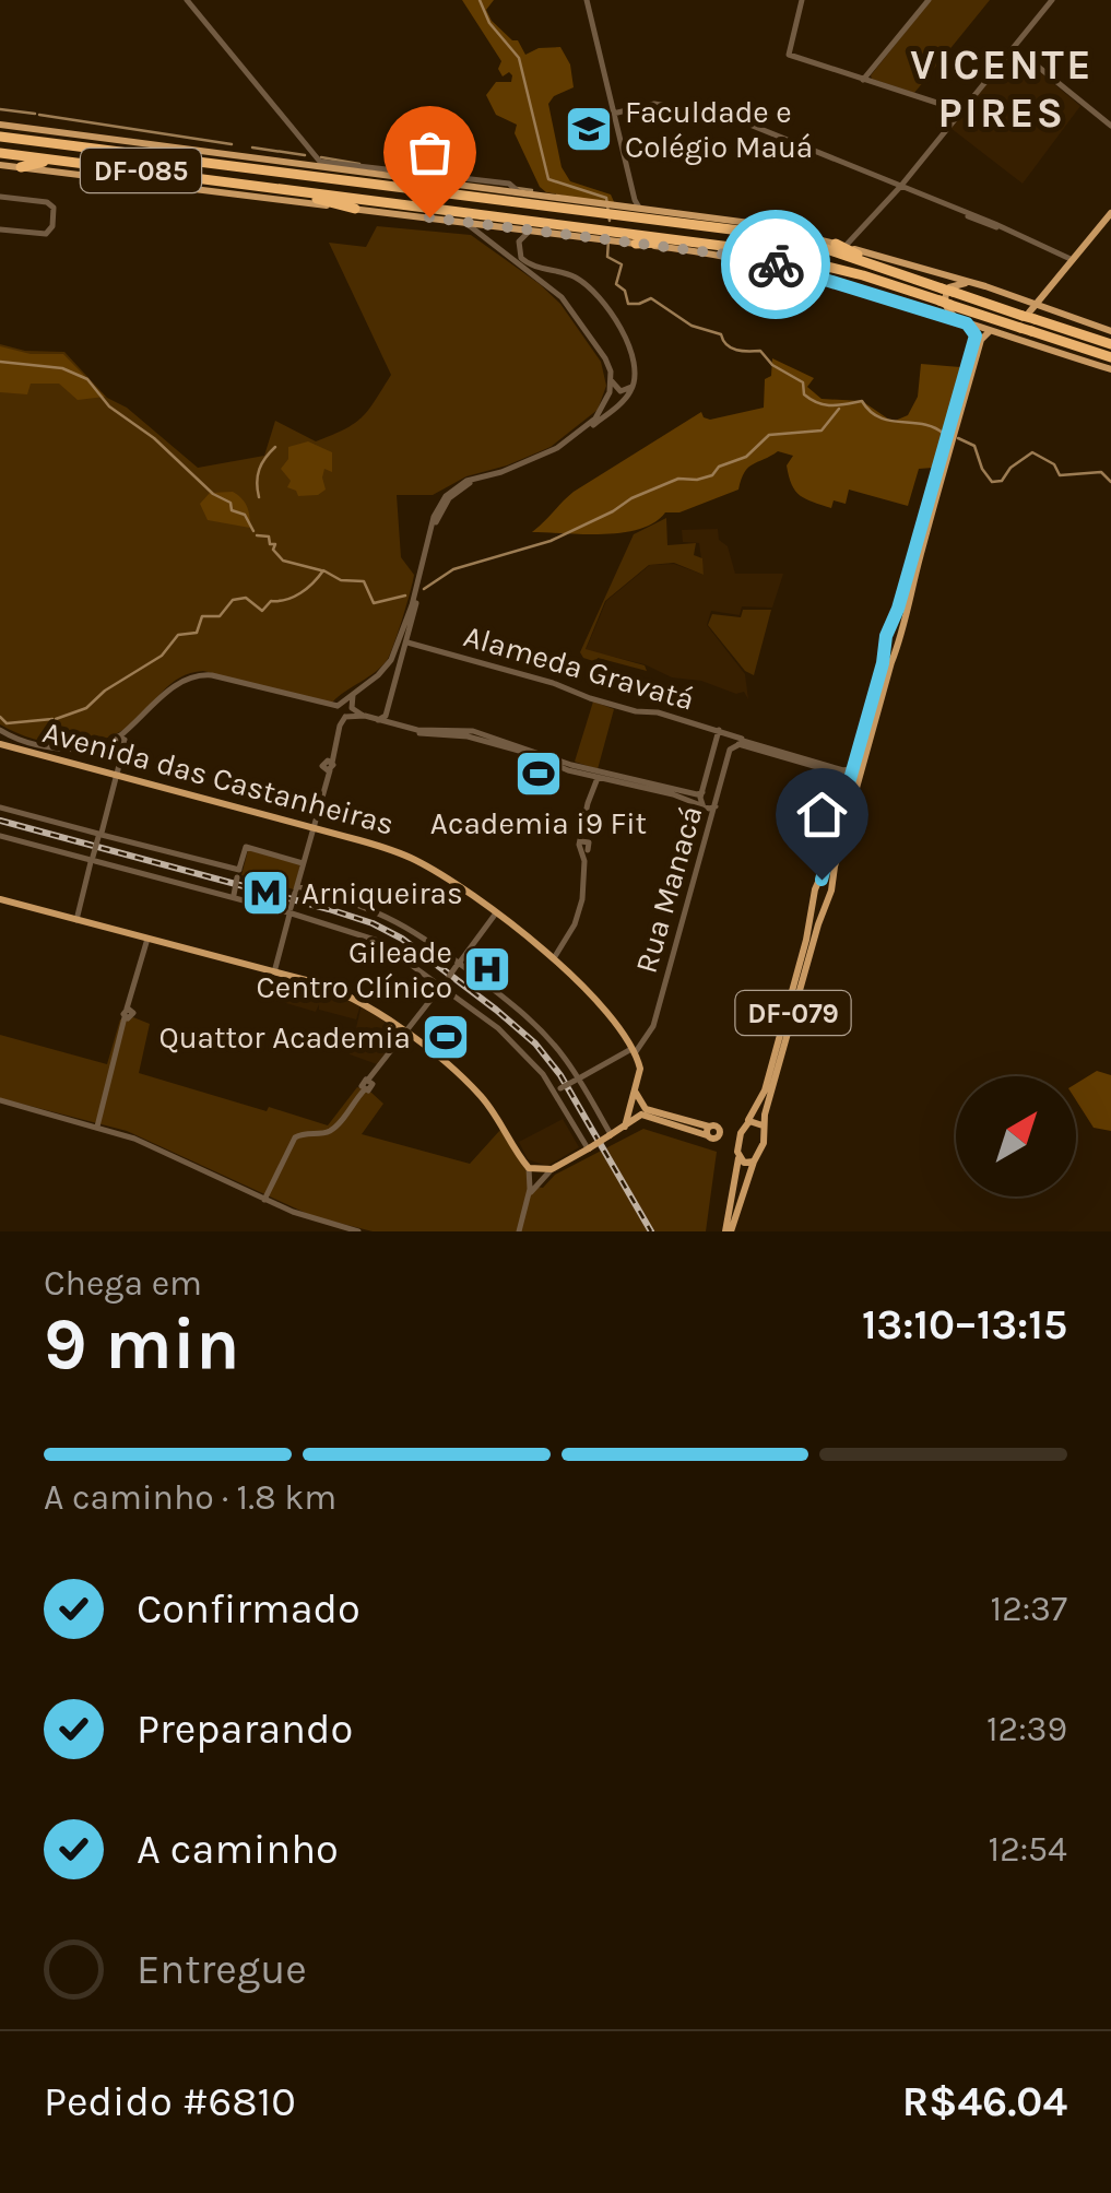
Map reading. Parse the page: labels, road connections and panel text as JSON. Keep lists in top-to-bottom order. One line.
{"streets":{"highway":["DF-085"],"main road":["Avenida das Castanheiras","DF-079"],"street":["Alameda Gravatá","Rua Manacá"]},"crossings":[["Alameda Gravatá","Rua Manacá"],["Avenida das Castanheiras","Rua Manacá"]],"districts":["VICENTE PIRES"],"places":{"school or university":["Faculdade e Colégio Mauá"],"sports":["Academia i9 Fit","Quattor Academia"],"metro station":["Arniqueiras"],"hospital":["Gileade Centro Clínico"]},"north":"top right","page":{"heading":["9 min","Chega em","13:10–13:15"],"panel":["Pedido #6810","R$46.04"],"bar":"A caminho · 1.8 km","list":[["Confirmado","12:37"],["Preparando","12:39"],["A caminho","12:54"],"Entregue"]}}
